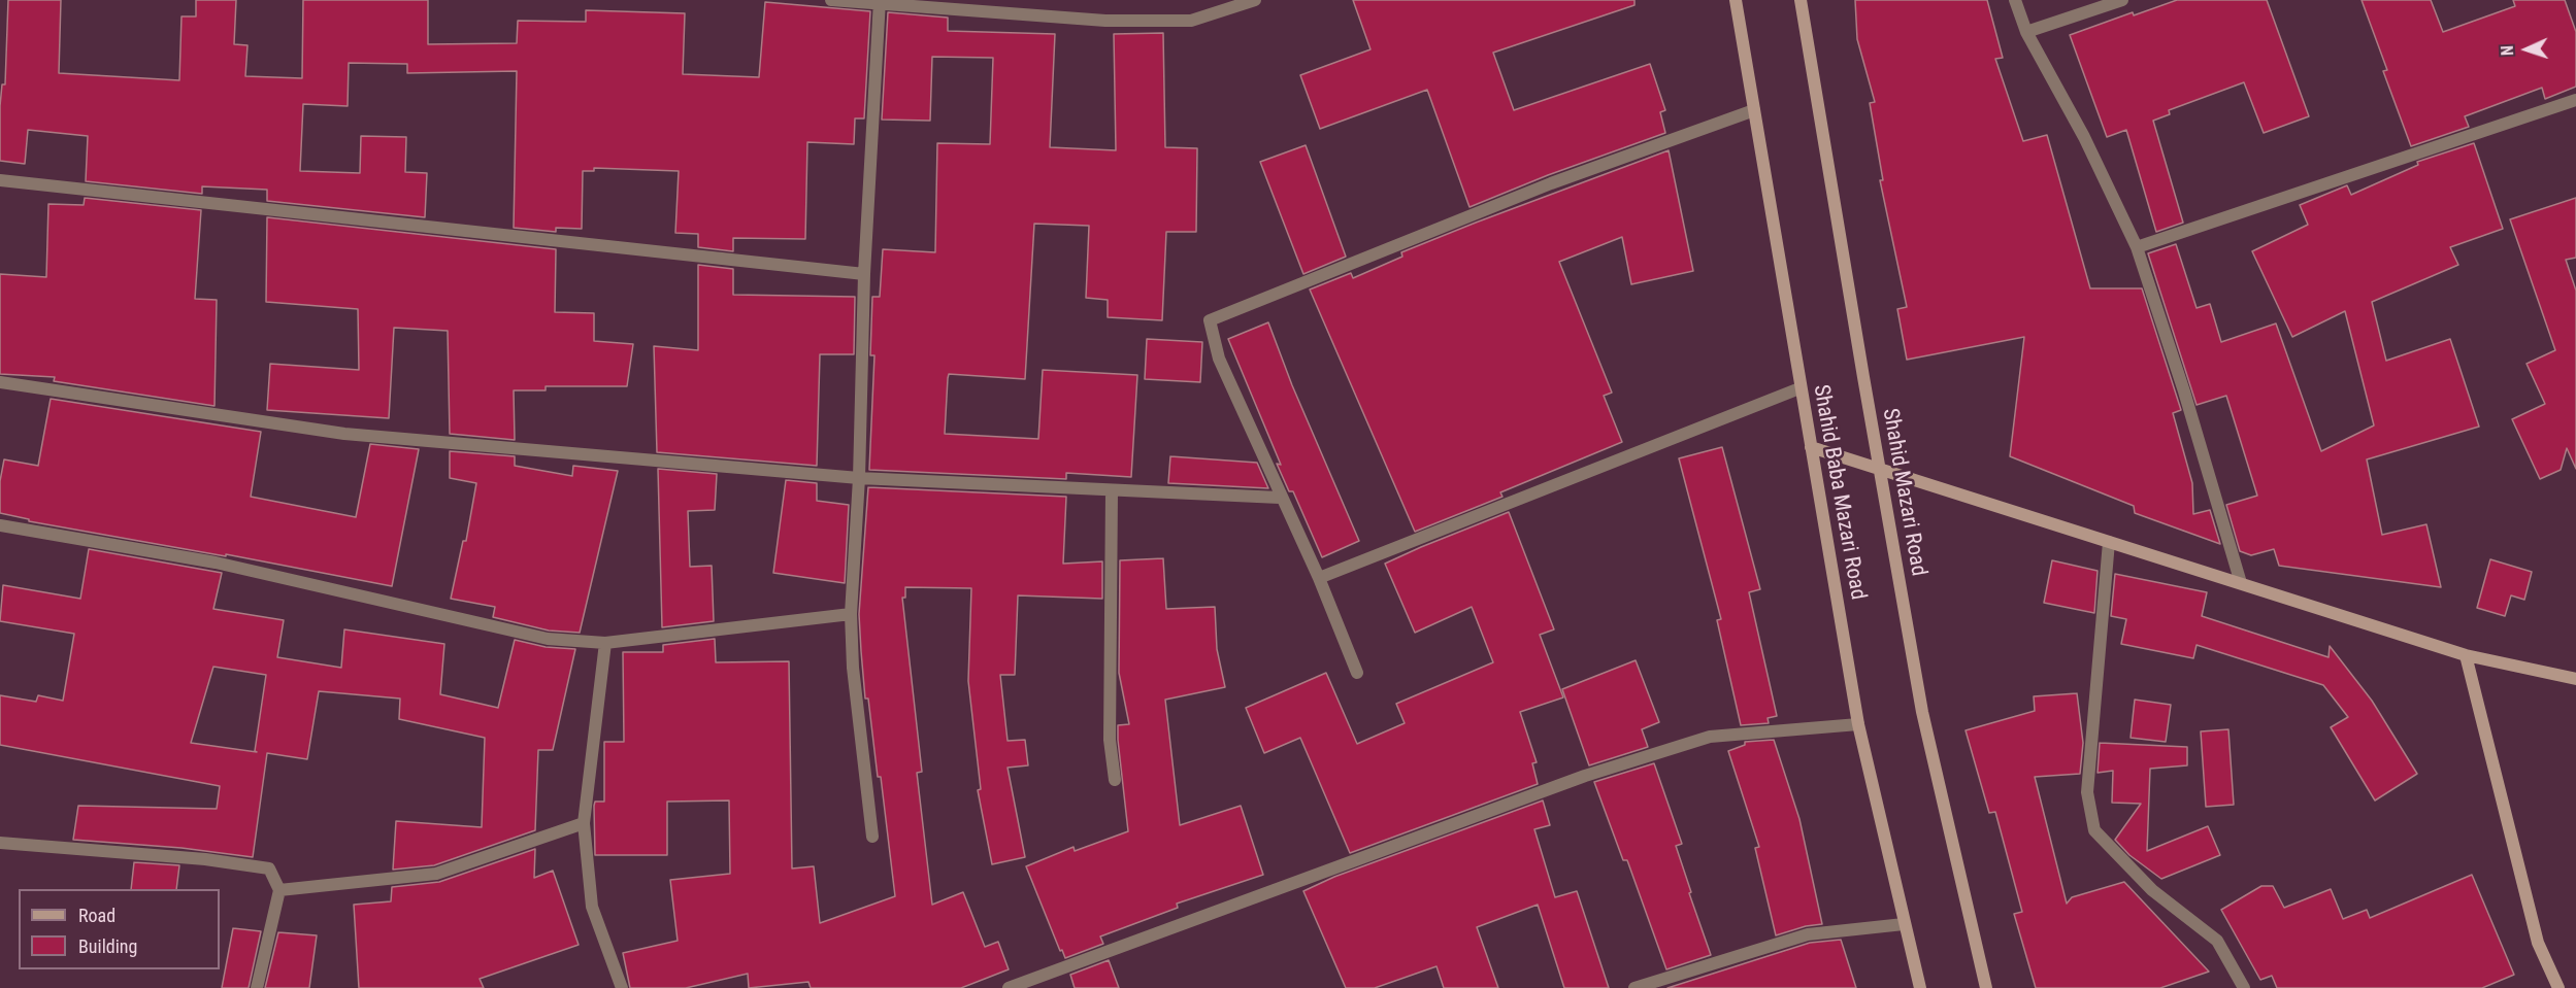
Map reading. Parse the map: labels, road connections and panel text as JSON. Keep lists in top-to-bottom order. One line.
{"streets":{"main road":["Shahid Baba Mazari Road","Shahid Mazari Road"]},"legend":["Road","Building"],"north":"left"}
